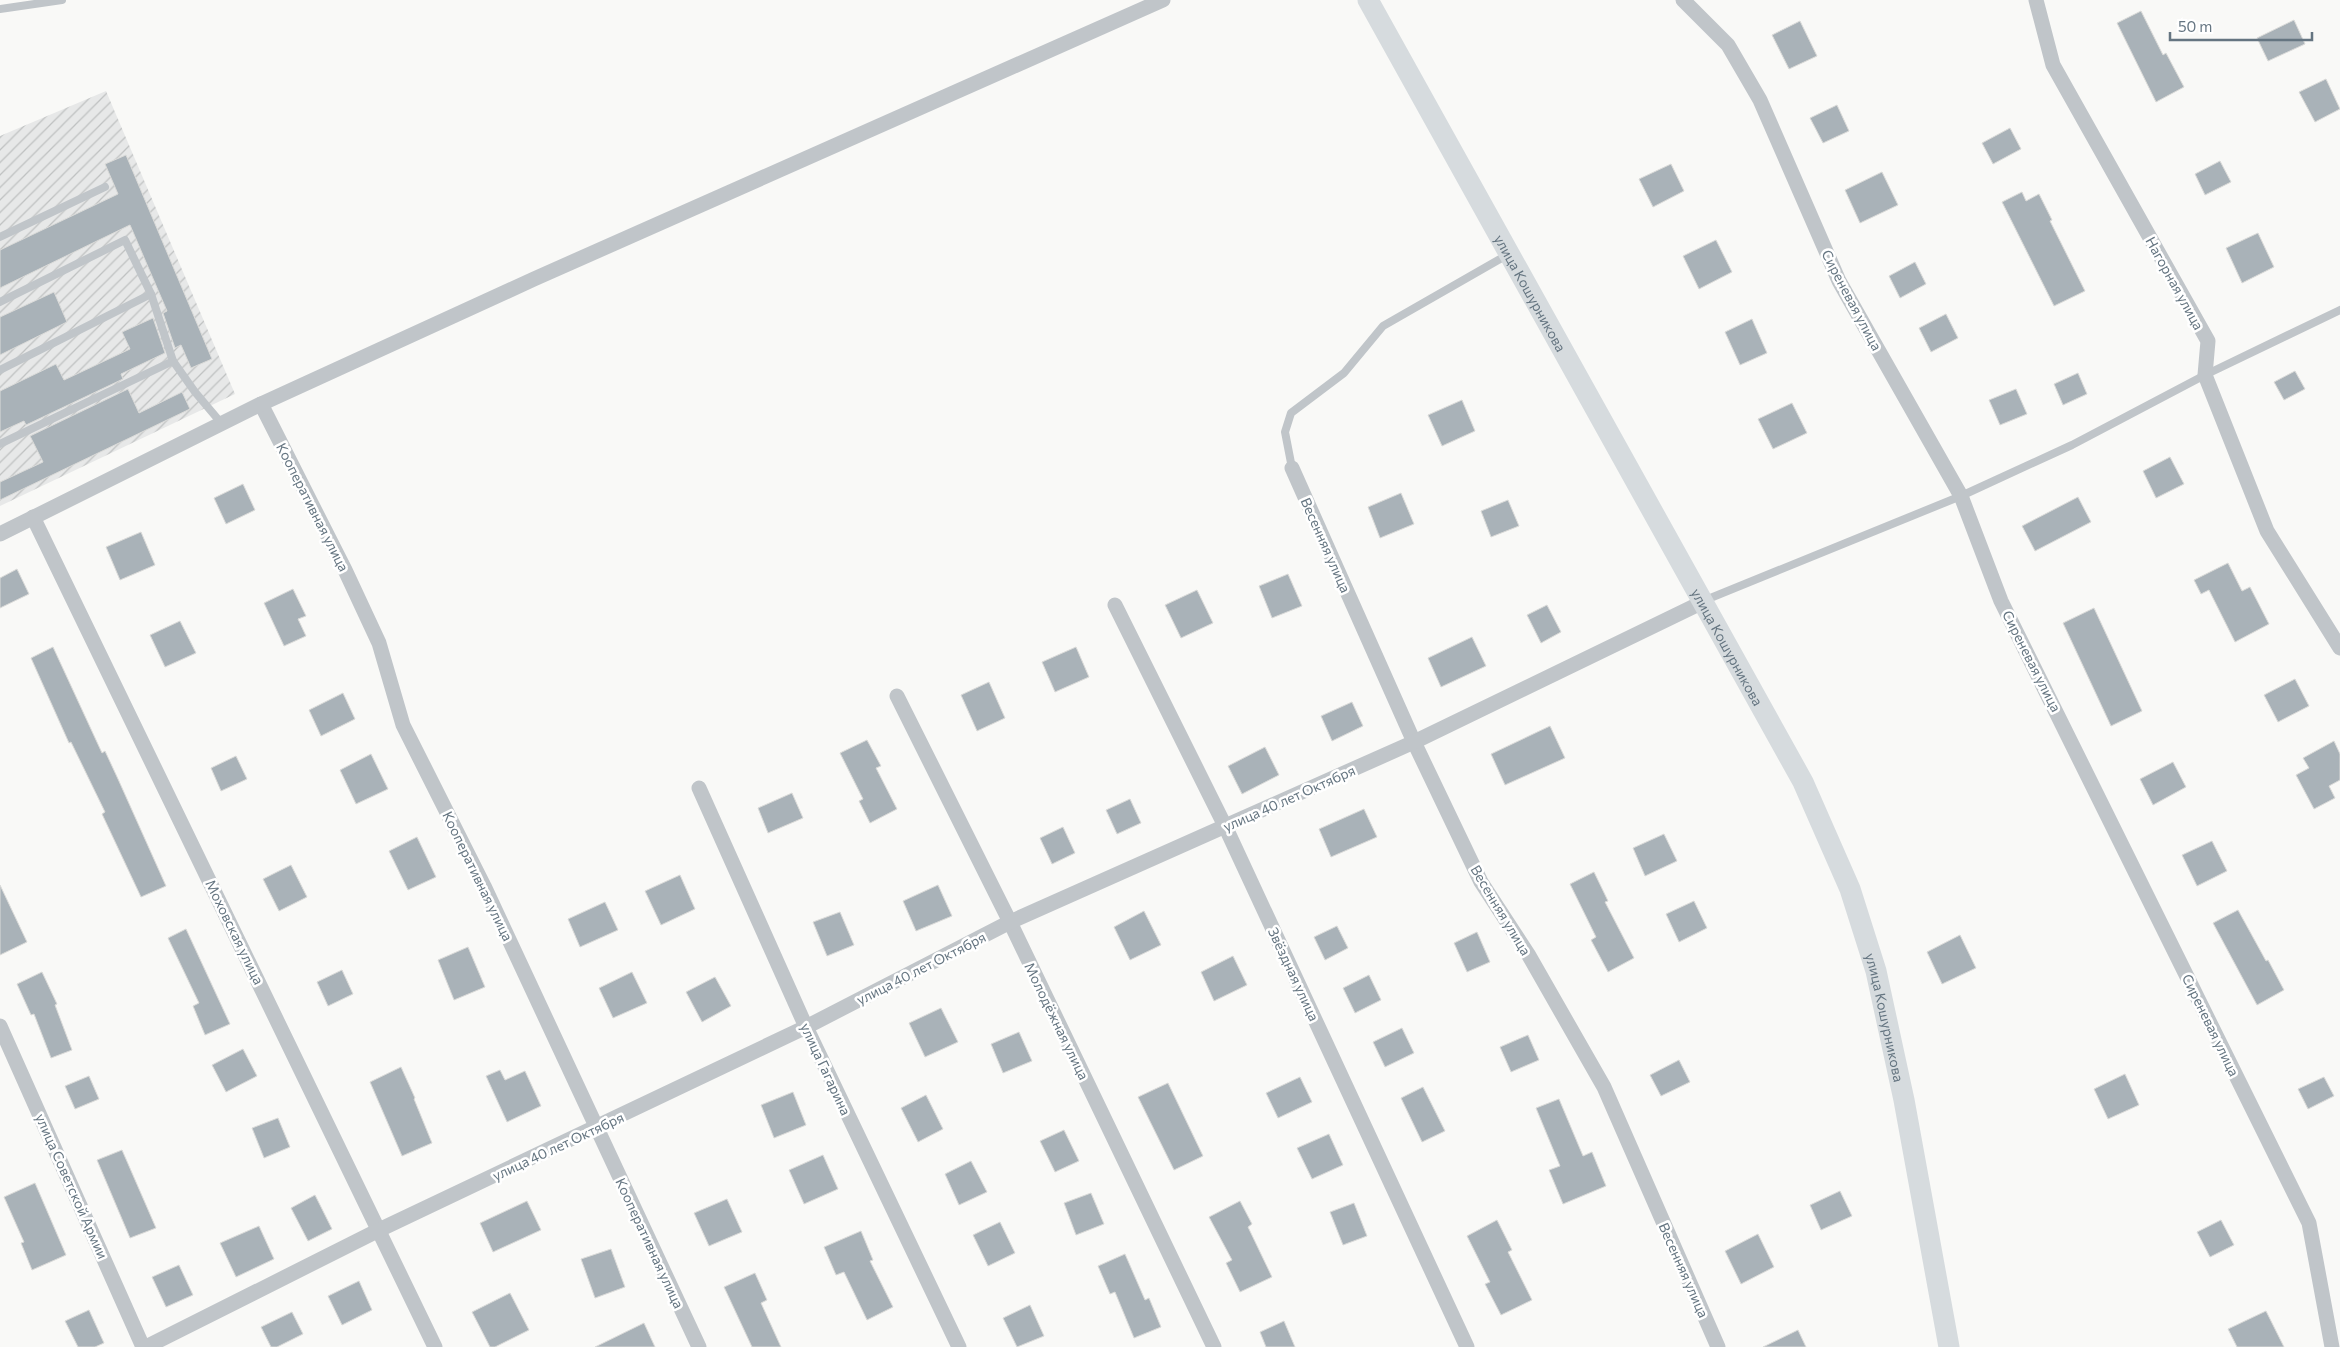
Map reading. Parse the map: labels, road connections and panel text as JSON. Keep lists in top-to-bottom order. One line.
{"streets":{"main road":["улица Кошурникова"],"street":["Нагорная улица","Сиреневая улица","Кооперативная улица","Весенняя улица","улица 40 лет Октября","Моховская улица","Звёздная улица","Молодёжная улица","улица Гагарина","улица Советской Армии"]},"crossings":[["улица Кошурникова","улица 40 лет Октября"],["Кооперативная улица","улица 40 лет Октября"],["Весенняя улица","улица 40 лет Октября"],["улица 40 лет Октября","Моховская улица"],["улица 40 лет Октября","Звёздная улица"],["улица 40 лет Октября","Молодёжная улица"],["улица 40 лет Октября","улица Гагарина"],["улица 40 лет Октября","улица Советской Армии"]],"scale_bar":"50 m"}
